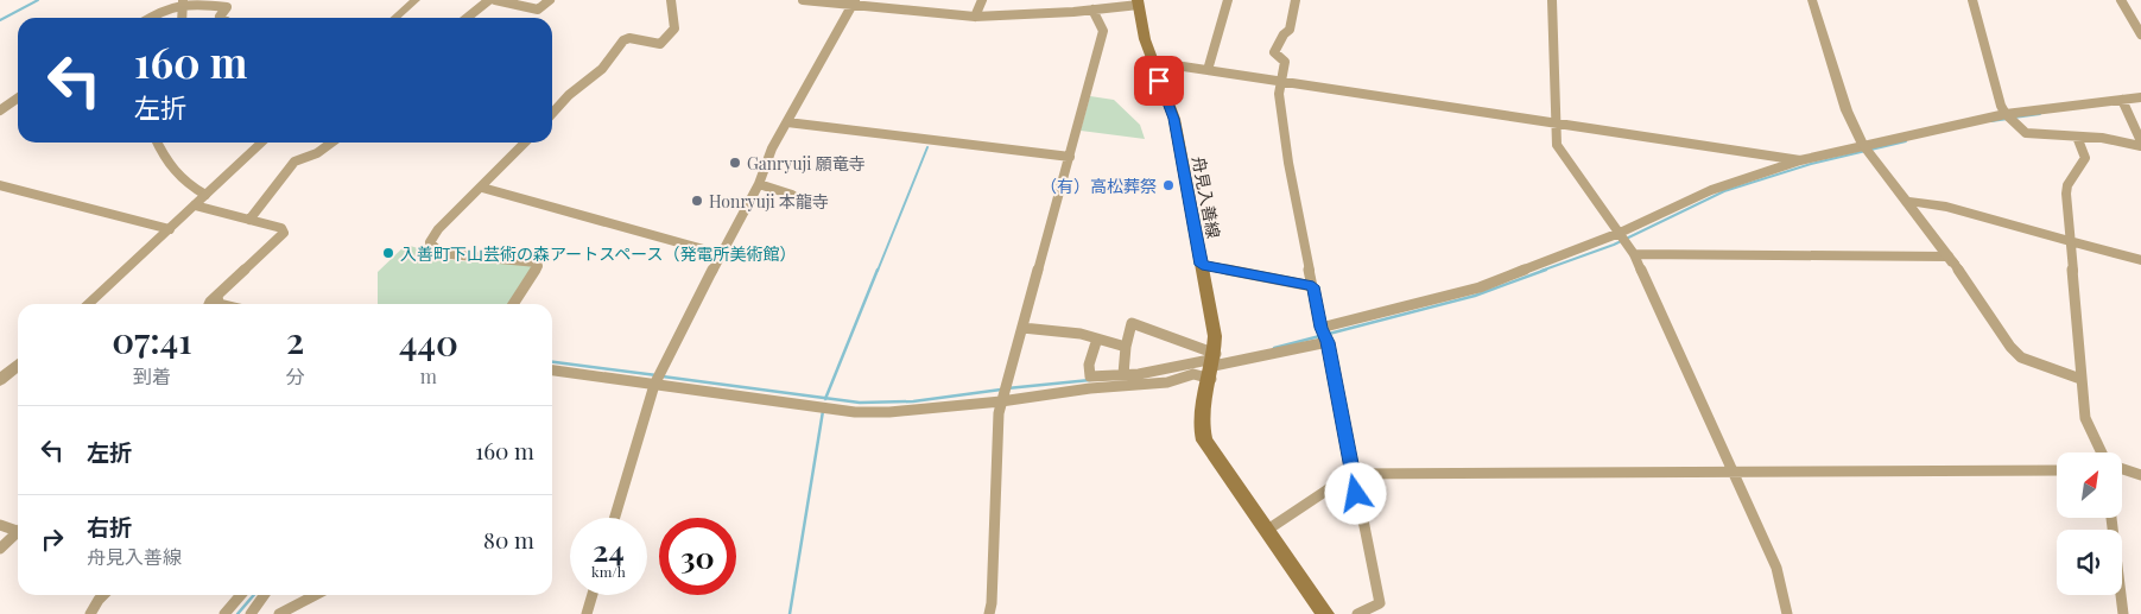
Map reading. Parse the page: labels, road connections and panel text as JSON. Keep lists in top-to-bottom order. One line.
{"streets":{"main road":["舟見入善線"]},"places":["Ganryuji 願竜寺","（有）高松葬祭","Honryuji 本龍寺","入善町下山芸術の森アートスペース（発電所美術館）"],"north":"top right","page":{"turn":["160 m","左折"],"eta":["07:41","到着","2","分","440","m"],"list":[{"name":"左折","value":"160 m"},{"name":"右折","note":"舟見入善線","value":"80 m"}],"speed":"24 km/h","limit":"30"}}
